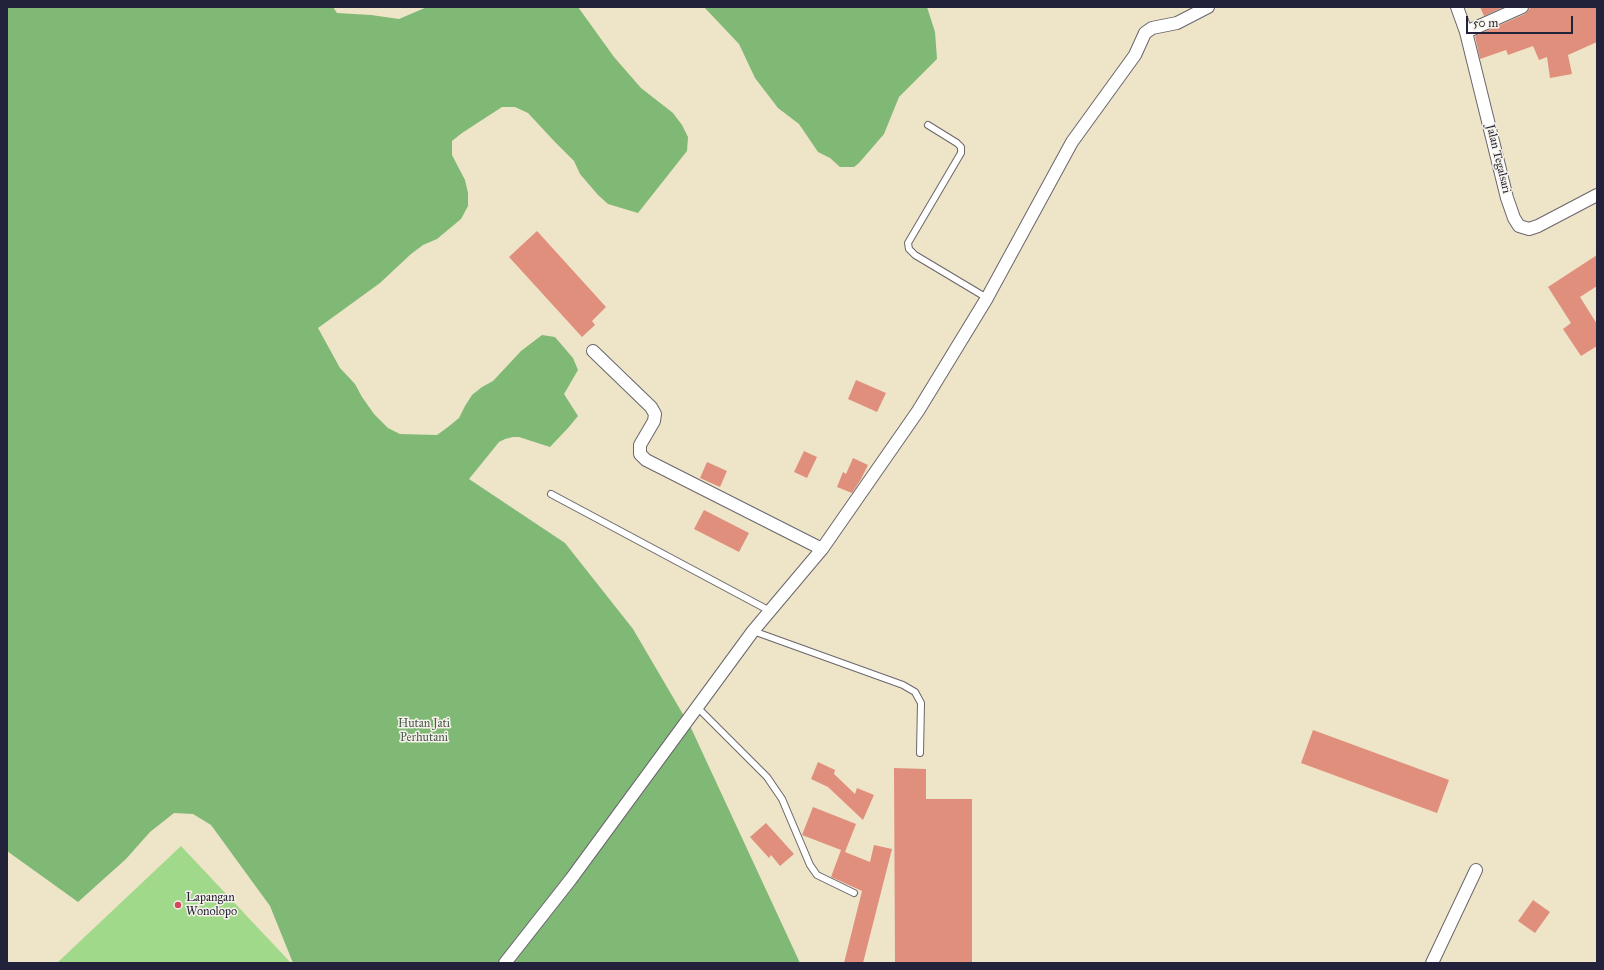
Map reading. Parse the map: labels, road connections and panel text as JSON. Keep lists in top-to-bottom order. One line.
{"streets":{"street":["Jalan Tegalsari"]},"parks":["Hutan Jati Perhutani"],"places":["Lapangan Wonolopo"],"scale_bar":"50 m"}
